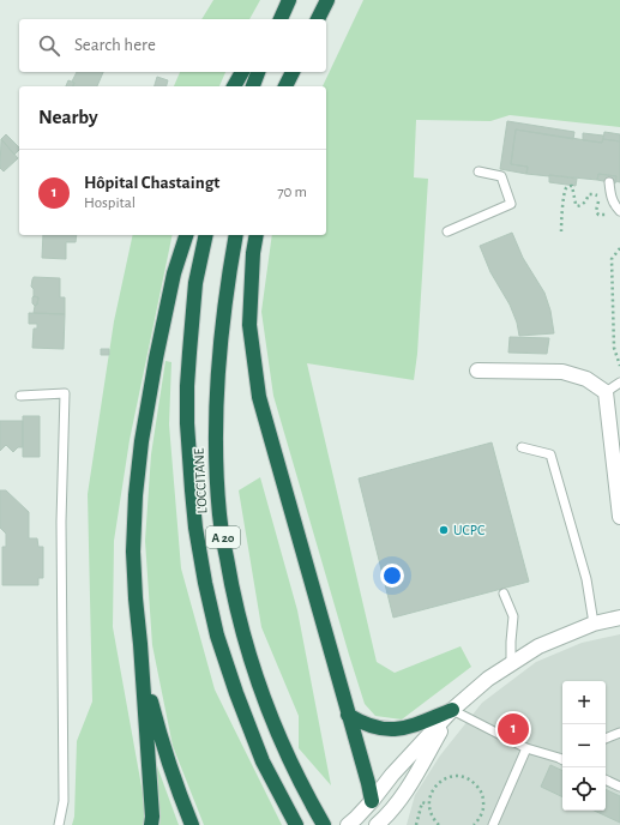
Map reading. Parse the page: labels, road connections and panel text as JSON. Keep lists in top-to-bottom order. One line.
{"streets":{"highway":["L'OCCITANE","A 20"]},"places":["UCPC"],"page":{"search":"Search here","heading":"Nearby","list":[{"mark":"1","name":"Hôpital Chastaingt","note":"Hospital","value":"70 m"}],"map_buttons":["+","−"],"pins":"1"}}
